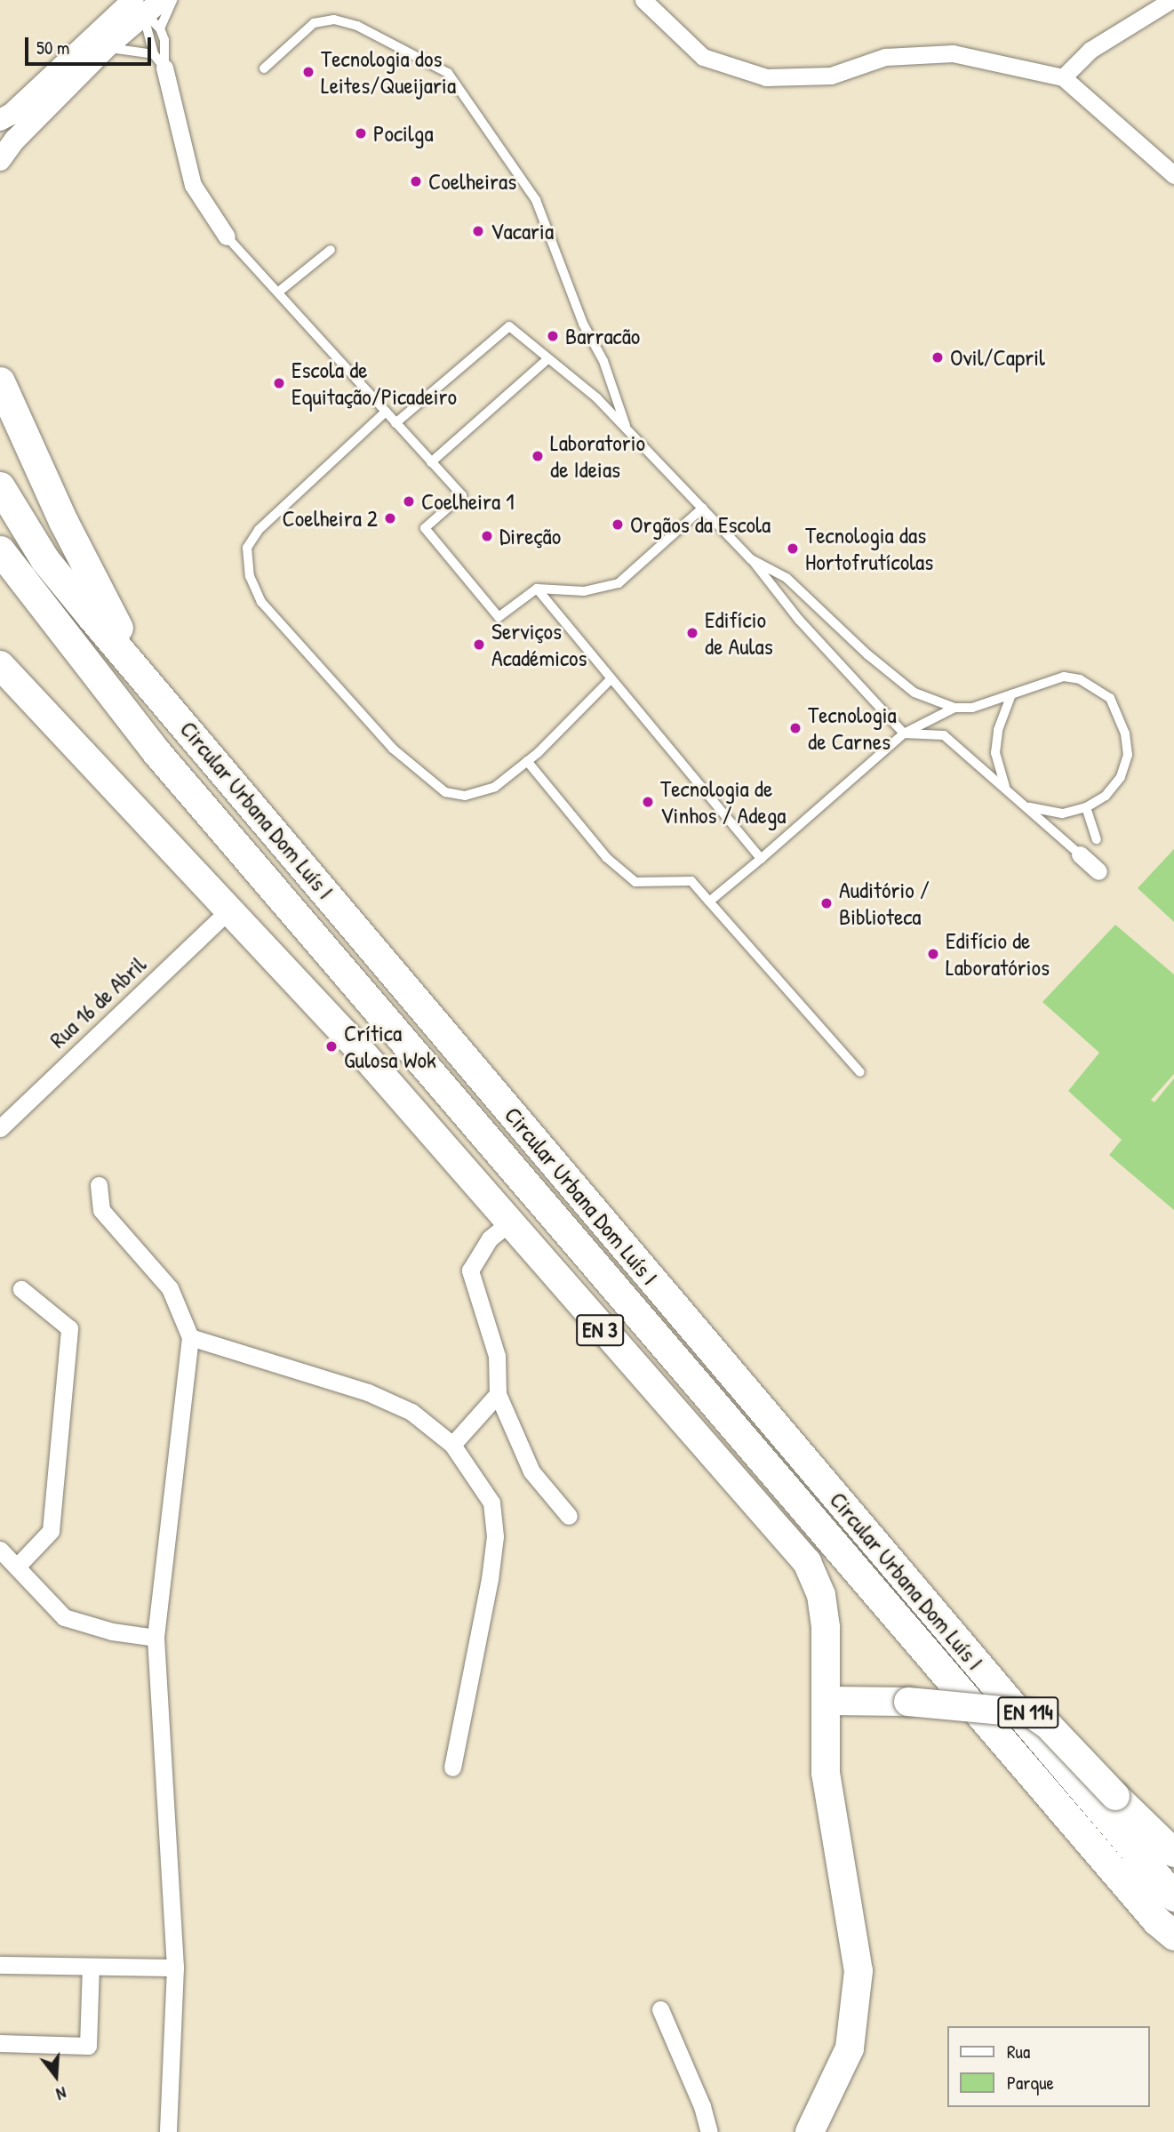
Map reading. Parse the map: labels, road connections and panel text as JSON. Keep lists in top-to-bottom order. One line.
{"streets":{"highway":["Circular Urbana Dom Luís I"],"main road":["EN 3","EN 114"],"street":["Rua 16 de Abril"]},"crossings":[["Rua 16 de Abril","EN 3"],["EN 3","EN 114"]],"places":["Tecnologia dos Leites/Queijaria","Pocilga","Coelheiras","Vacaria","Barracão","Ovil/Capril","Escola de Equitação/Picadeiro","Laboratorio de Ideias","Coelheira 1","Coelheira 2","Orgãos da Escola","Direção","Tecnologia das Hortofrutícolas","Edifício de Aulas","Serviços Académicos","Tecnologia de Carnes","Tecnologia de Vinhos / Adega","Auditório / Biblioteca","Edifício de Laboratórios","Crítica Gulosa Wok"],"legend":["Rua","Parque"],"scale_bar":"50 m","north":"bottom"}
